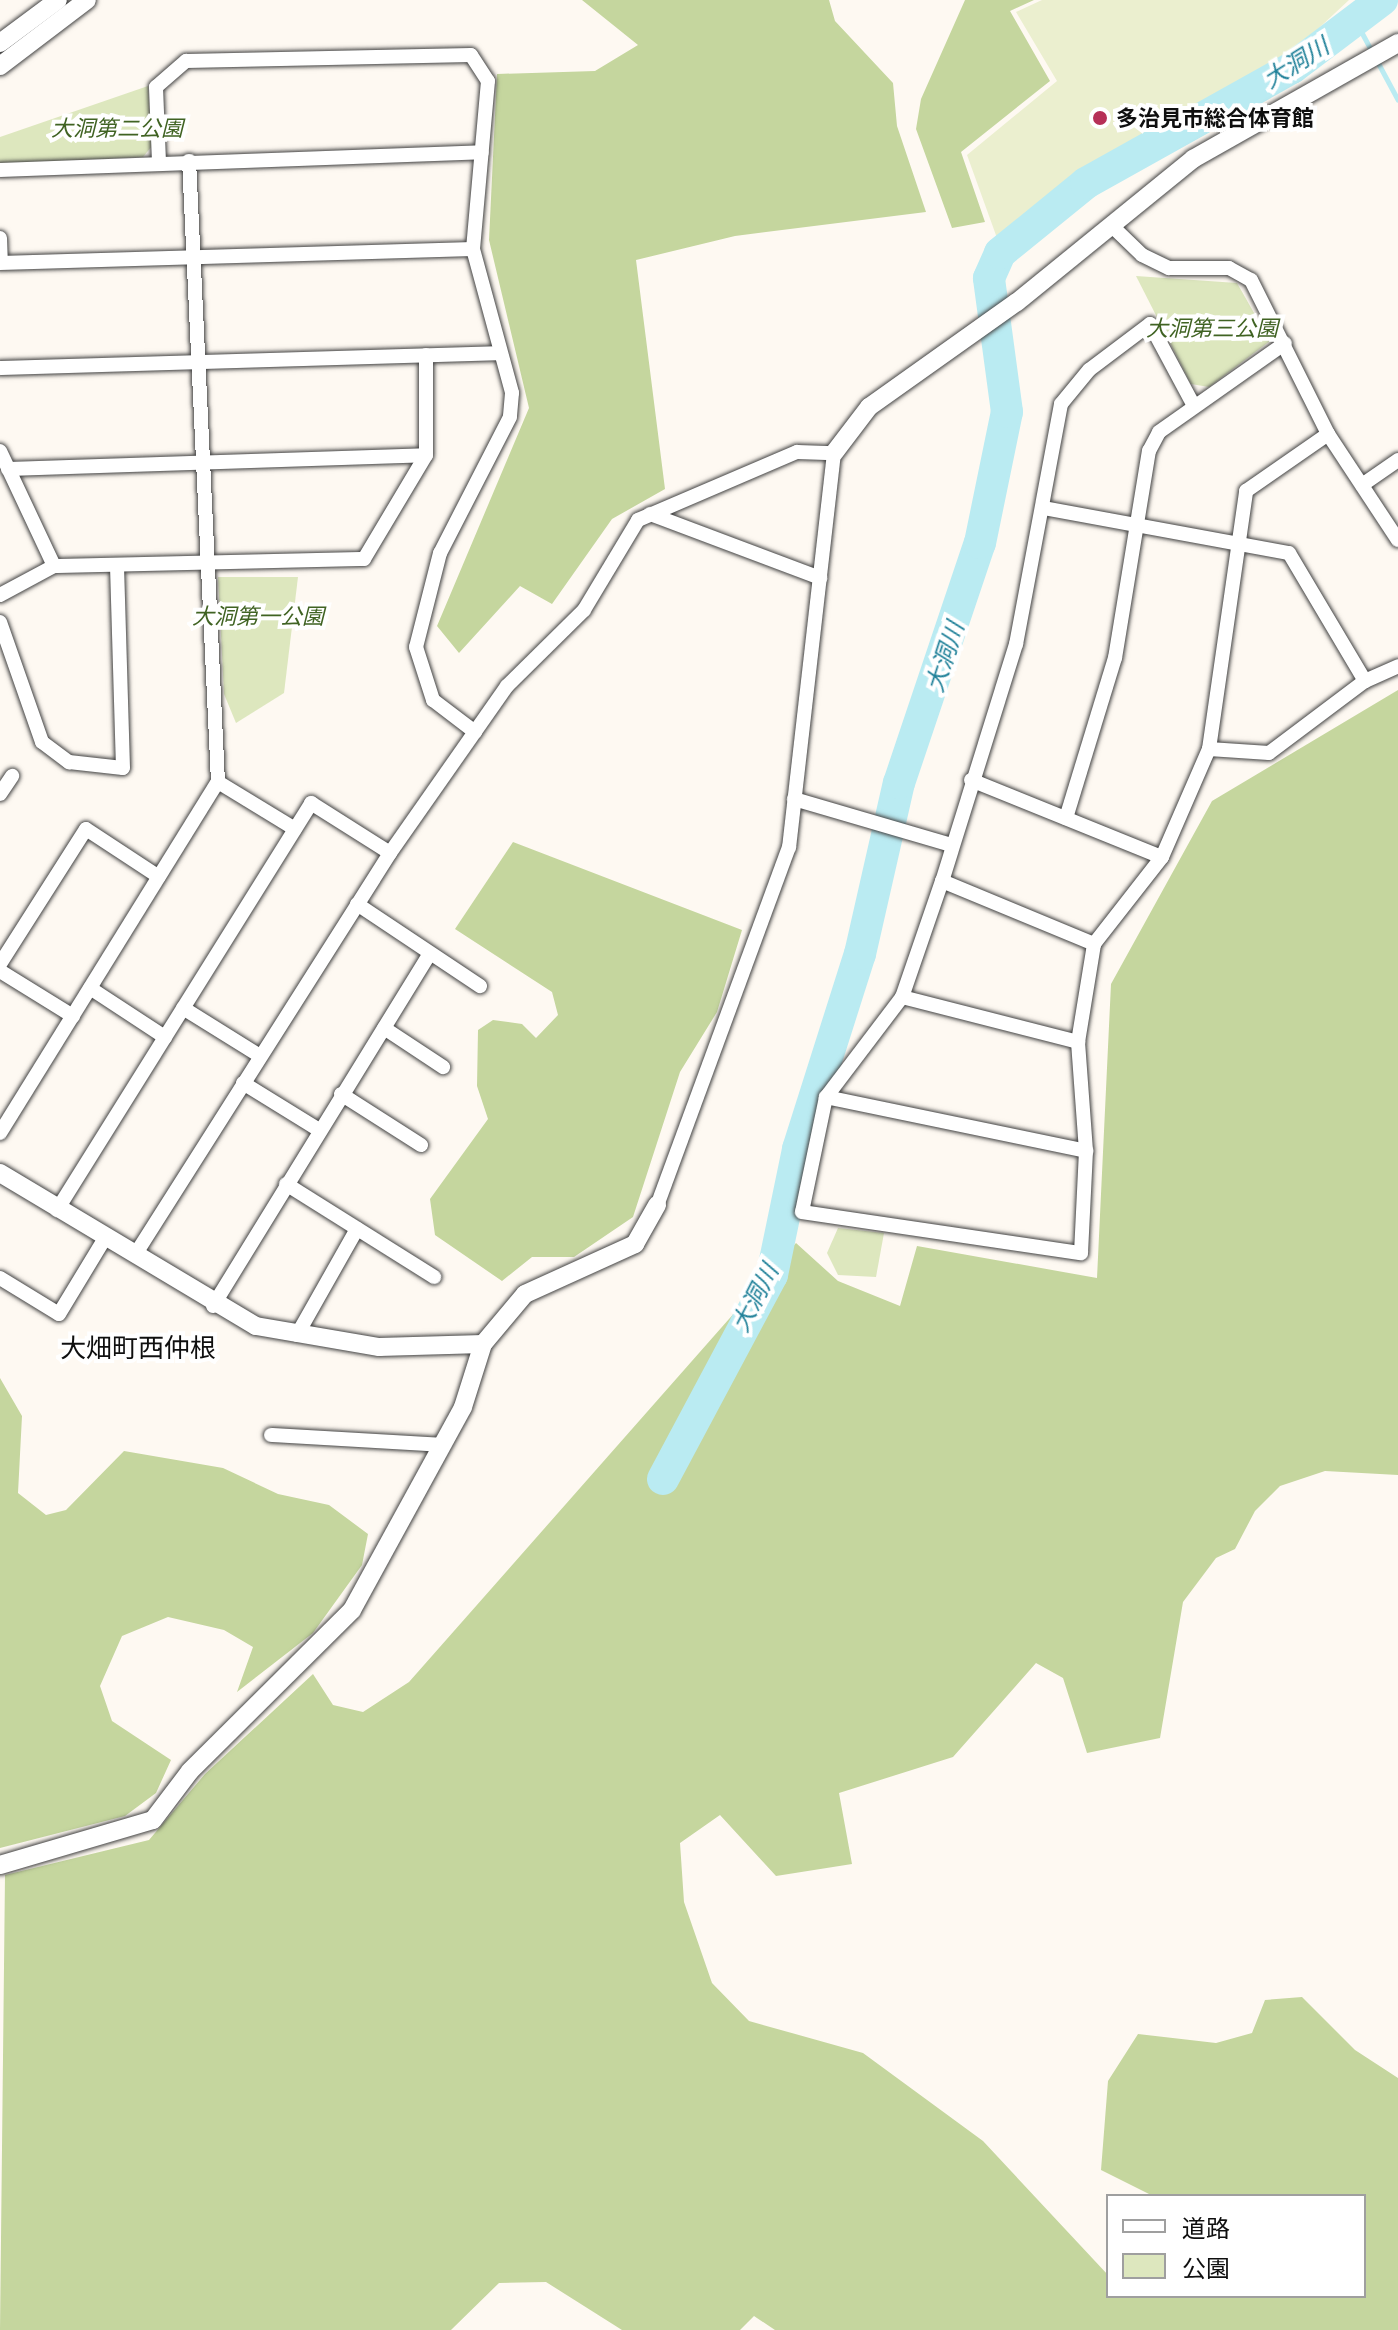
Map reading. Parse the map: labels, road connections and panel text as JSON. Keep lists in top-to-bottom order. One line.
{"districts":["大畑町西仲根"],"water":["大洞川"],"parks":["大洞第二公園","大洞第三公園","大洞第一公園"],"places":["多治見市総合体育館"],"legend":["道路","公園"]}
